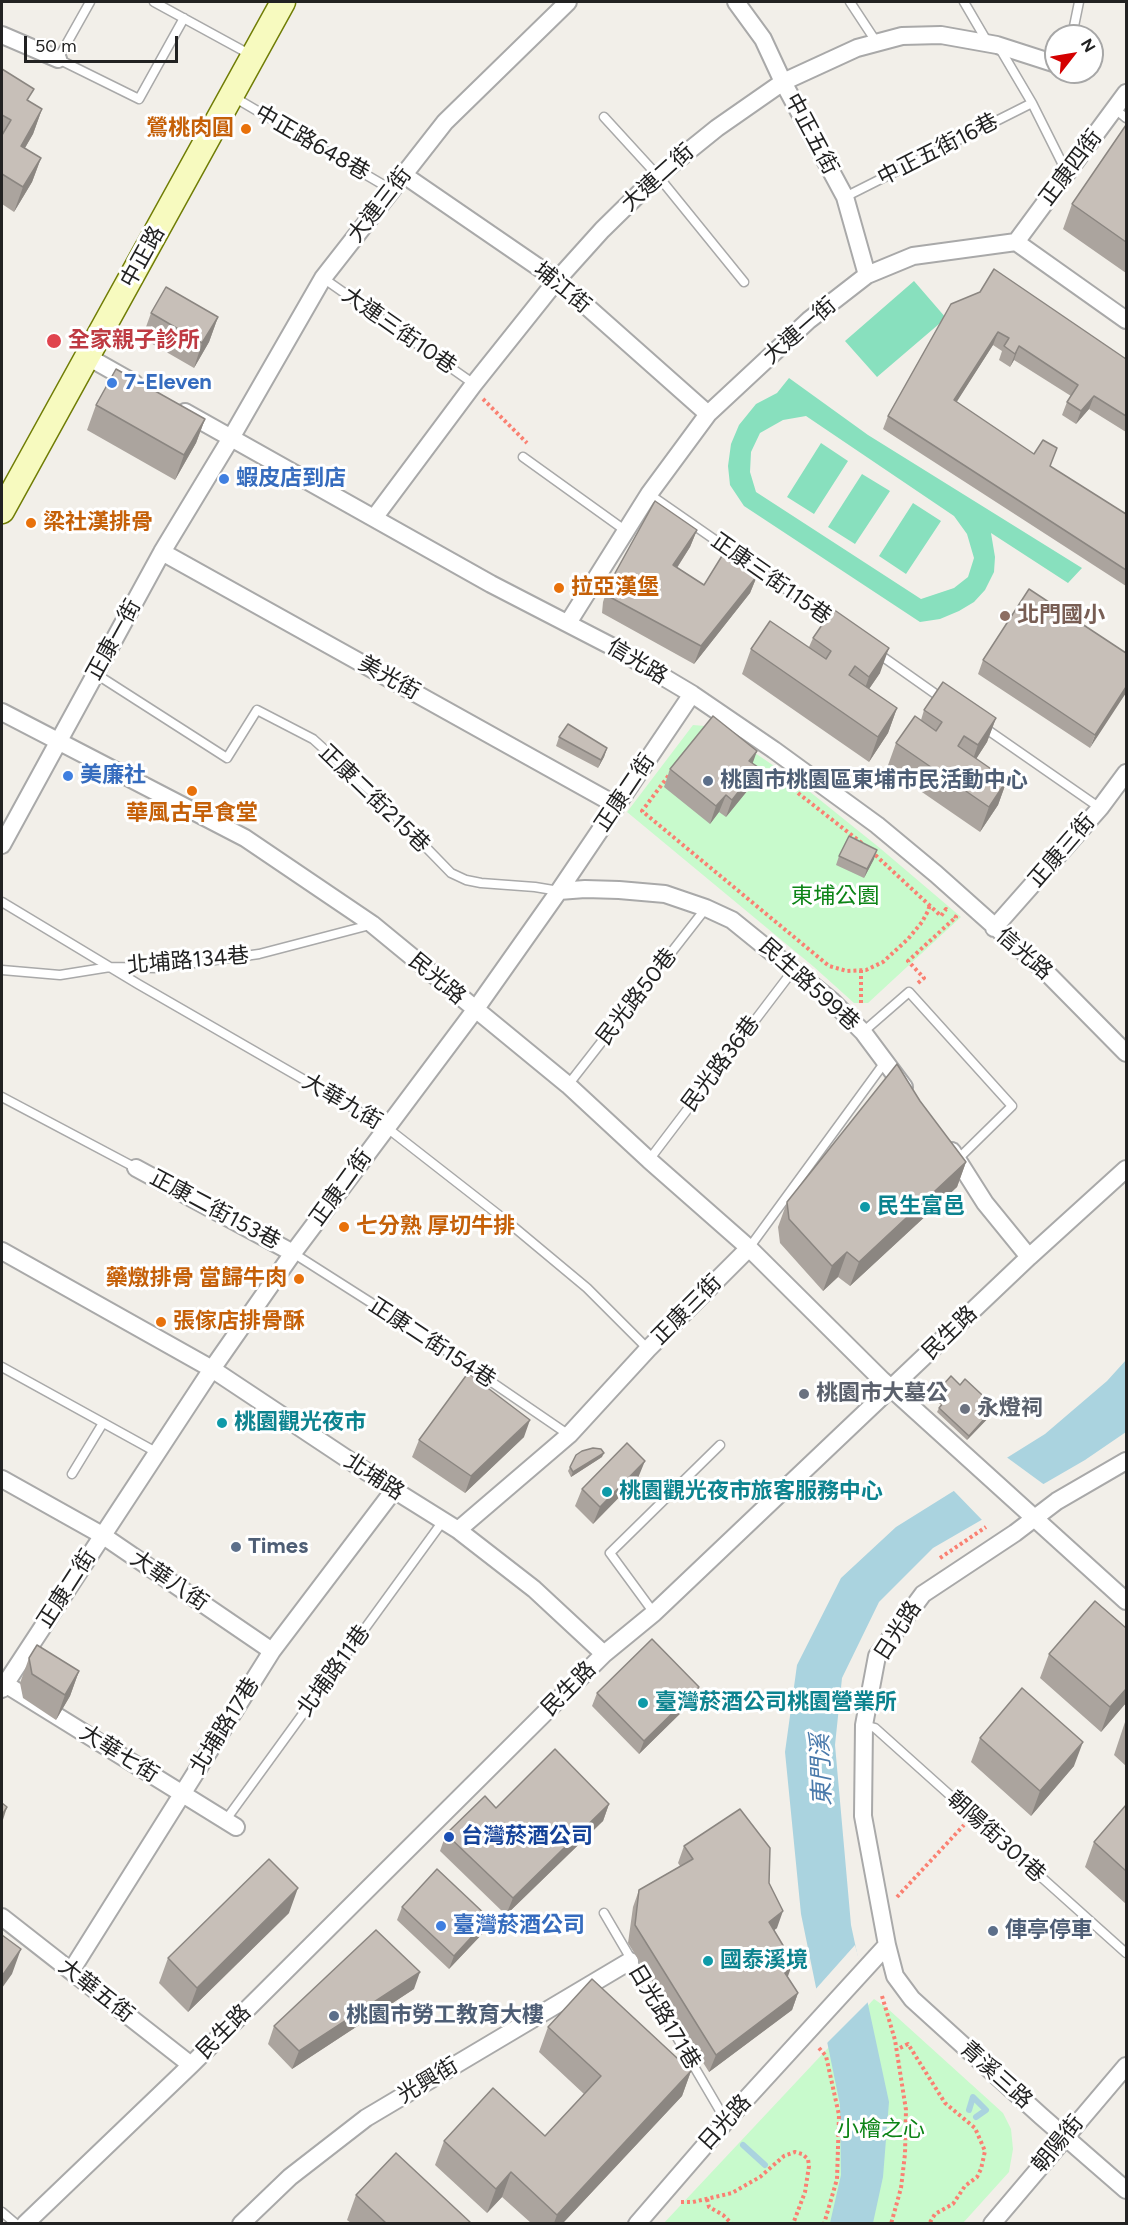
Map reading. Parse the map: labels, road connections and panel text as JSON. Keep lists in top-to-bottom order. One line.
{"streets":{"street":["中正五街","正康四街","大連二街","大連三街","中正路","埔江街","大連一街","正康一街","信光路","美光街","正康二街","正康三街","民光路","民生路599巷","正康二街153巷","民生路","北埔路","大華八街","日光路","北埔路17巷","大華七街","大華五街","青溪三路","光興街","朝陽街"],"lane":["中正路648巷","中正五街16巷","大連三街10巷","正康三街115巷","正康二街215巷","北埔路134巷","民光路50巷","民光路36巷","大華九街","正康二街154巷","北埔路11巷","朝陽街301巷","日光路171巷"]},"crossings":[["中正五街","中正五街16巷"],["中正五街","大連二街"],["中正五街","大連一街"],["中正路648巷","大連三街"],["中正路648巷","中正路"],["正康四街","大連一街"],["大連二街","埔江街"],["大連二街","大連三街10巷"],["大連二街","信光路"],["大連三街","埔江街"],["大連三街","大連三街10巷"],["大連三街","正康一街"],["大連三街","信光路"],["埔江街","大連一街"],["大連一街","正康三街115巷"],["大連一街","信光路"],["正康一街","信光路"],["正康一街","美光街"],["正康一街","正康二街215巷"],["正康一街","民光路"],["信光路","正康二街"],["信光路","正康三街"],["美光街","正康二街"],["正康二街","正康二街215巷"],["正康二街","民光路"],["正康二街","民生路599巷"],["正康二街","大華九街"],["正康二街","正康二街153巷"],["正康二街","正康二街154巷"],["正康二街","北埔路"],["正康二街","大華八街"],["正康二街","大華七街"],["正康二街215巷","民生路599巷"],["正康三街","民光路"],["正康三街","民生路599巷"],["正康三街","大華九街"],["正康三街","正康二街154巷"],["正康三街","北埔路"],["北埔路134巷","民光路"],["北埔路134巷","大華九街"],["民光路","民光路50巷"],["民光路","民光路36巷"],["民光路","民生路"],["民生路599巷","民光路50巷"],["民生路599巷","民光路36巷"],["正康二街153巷","正康二街154巷"],["民生路","北埔路"],["民生路","大華五街"],["北埔路","北埔路11巷"],["北埔路","北埔路17巷"],["大華八街","北埔路17巷"],["日光路","朝陽街301巷"],["日光路","日光路171巷"],["日光路","青溪三路"],["北埔路11巷","大華七街"],["北埔路17巷","大華七街"],["北埔路17巷","大華五街"],["日光路171巷","光興街"],["青溪三路","朝陽街"]],"water":["東門溪"],"parks":["東埔公園","小檜之心"],"places":["鶯桃肉圓","全家親子診所","7-Eleven","蝦皮店到店","梁社漢排骨","拉亞漢堡","北門國小","美廉社","桃園市桃園區東埔市民活動中心","華風古早食堂","民生富邑","七分熟 厚切牛排","藥燉排骨 當歸牛肉","張傢店排骨酥","桃園市大墓公","永燈祠","桃園觀光夜市","桃園觀光夜市旅客服務中心","Times","臺灣菸酒公司桃園營業所","台灣菸酒公司","臺灣菸酒公司","俥亭停車","國泰溪境","桃園市勞工教育大樓"],"scale_bar":"50 m","north":"top right"}
